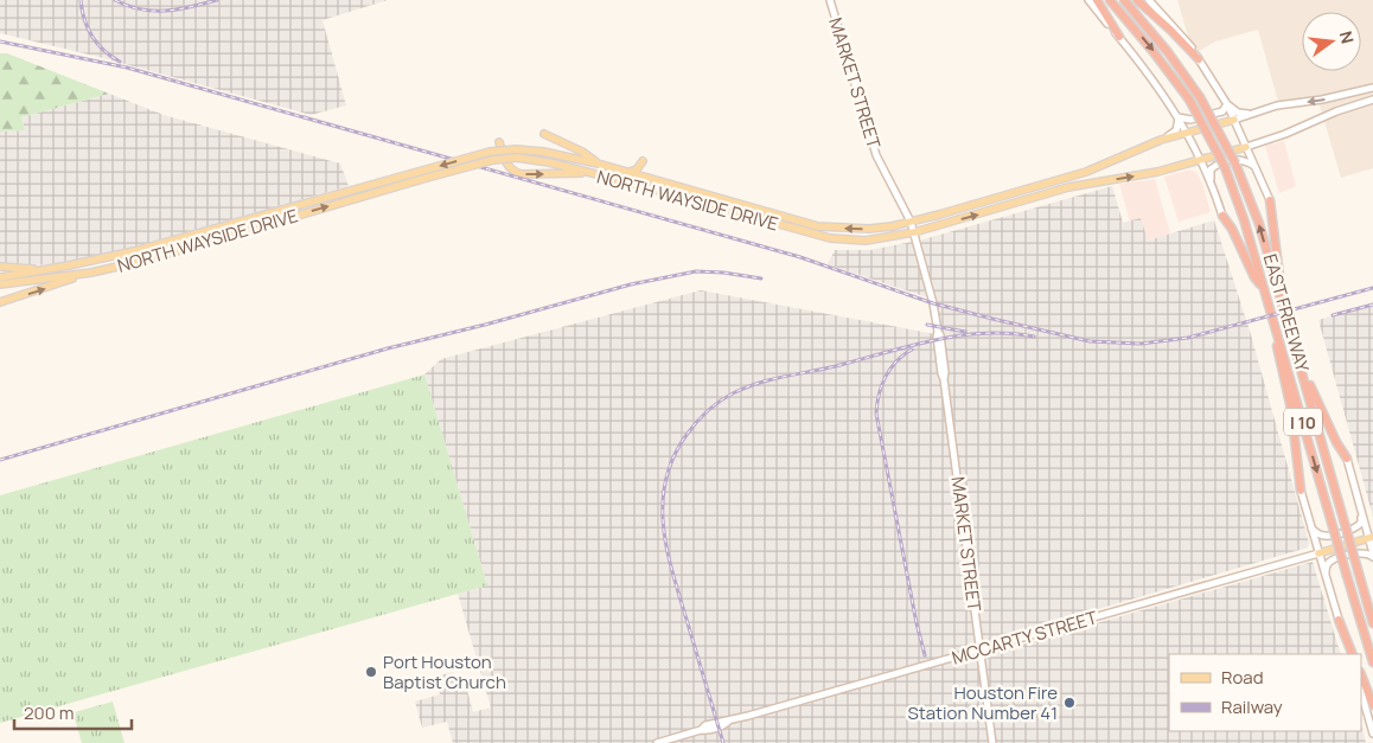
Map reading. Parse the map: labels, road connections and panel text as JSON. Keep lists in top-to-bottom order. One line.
{"streets":{"highway":["EAST FREEWAY","I 10"],"main road":["MARKET STREET","NORTH WAYSIDE DRIVE","MCCARTY STREET"]},"crossings":[["MARKET STREET","NORTH WAYSIDE DRIVE"],["MARKET STREET","MCCARTY STREET"]],"places":["Port Houston Baptist Church","Houston Fire Station Number 41"],"legend":["Road","Railway"],"scale_bar":"200 m","north":"right"}
